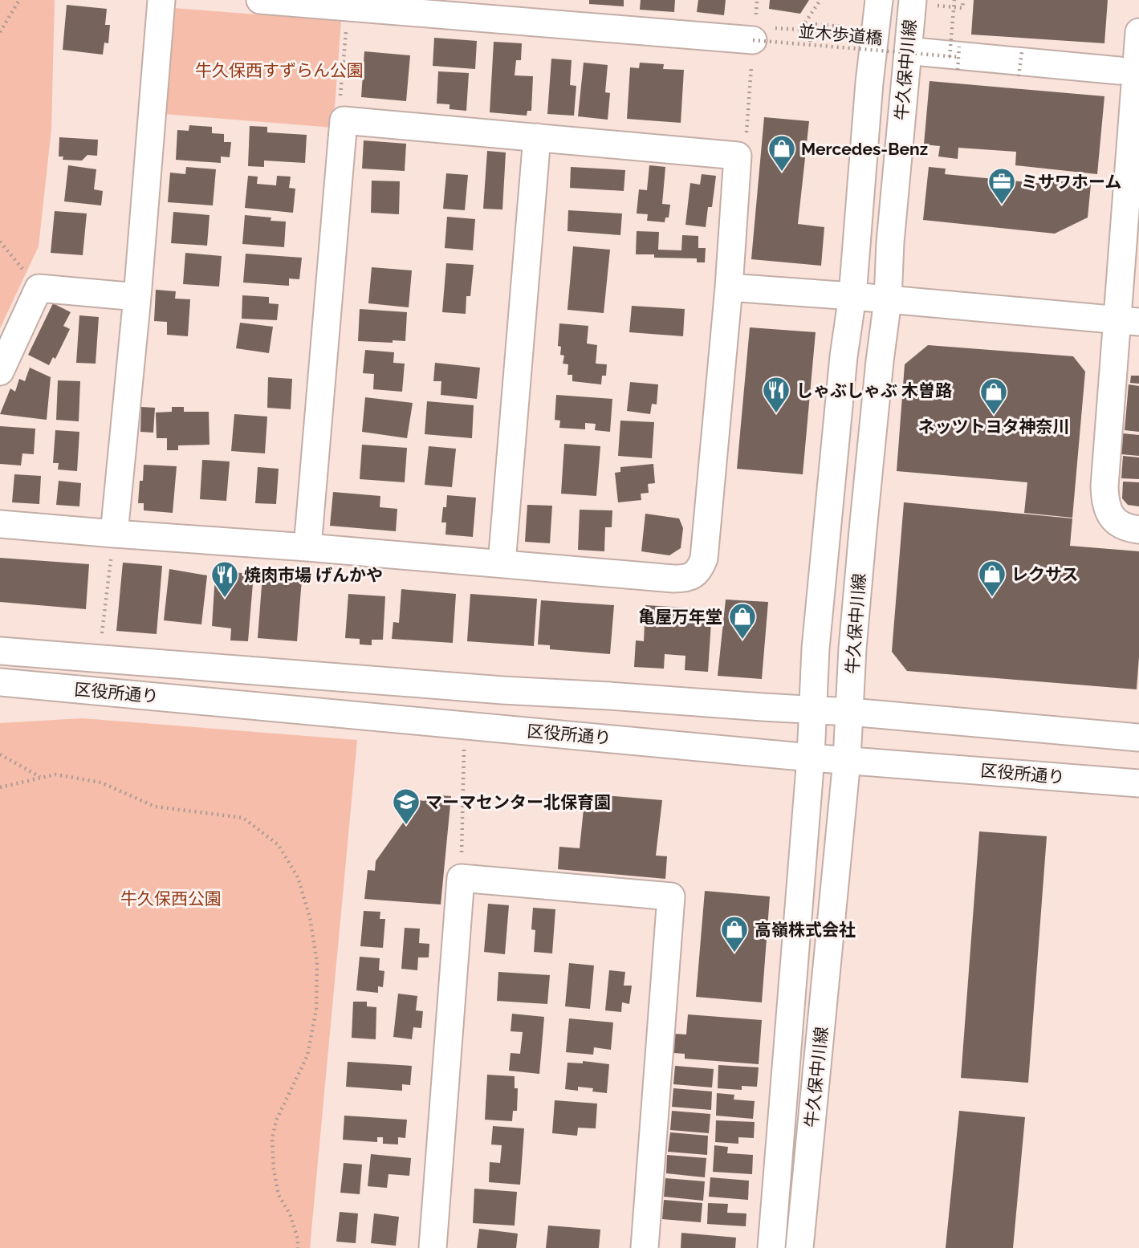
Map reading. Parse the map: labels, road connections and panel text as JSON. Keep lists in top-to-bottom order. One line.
{"streets":{"street":["牛久保中川線","区役所通り"],"path":["並木歩道橋"]},"crossings":[["牛久保中川線","区役所通り"]],"parks":["牛久保西すずらん公園","牛久保西公園"],"places":{"shop":["Mercedes-Benz","ネッツトヨタ神奈川","レクサス","亀屋万年堂","高嶺株式会社"],"office":["ミサワホーム"],"restaurant":["しゃぶしゃぶ 木曽路","焼肉市場 げんかや"],"school or university":["マーマセンター北保育園"]}}
